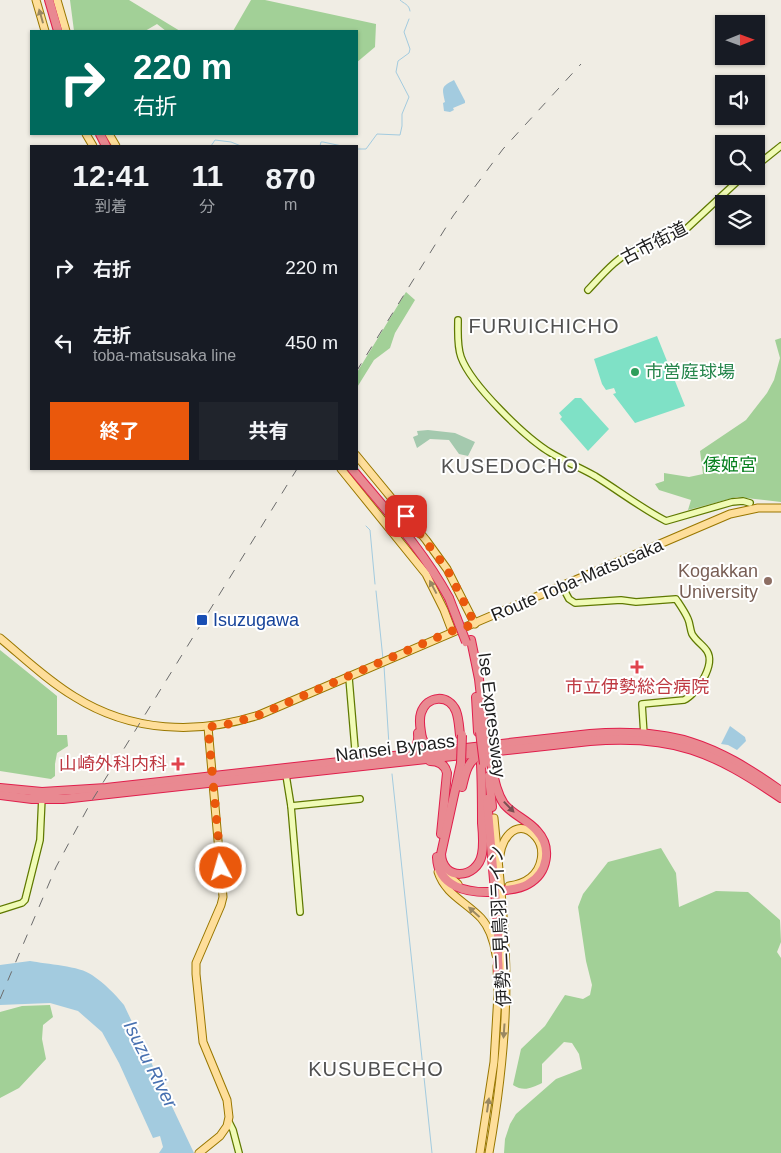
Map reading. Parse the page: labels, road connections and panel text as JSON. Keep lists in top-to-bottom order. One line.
{"streets":{"highway":["Ise Expressway","Nansei Bypass"],"main road":["Route Toba-Matsusaka","伊勢二見鳥羽ライン"],"street":["古市街道"]},"crossings":[["Ise Expressway","伊勢二見鳥羽ライン"]],"districts":["FURUICHICHO","KUSEDOCHO","KUSUBECHO"],"water":["Isuzu River"],"parks":["倭姬宮"],"places":{"other":["市営庭球場","Kogakkan University"],"transit":["Isuzugawa"],"health":["市立伊勢総合病院","山崎外科内科"]},"north":"right","page":{"turn":["220 m","右折"],"eta":["12:41","到着","11","分","870","m"],"list":[{"name":"右折","value":"220 m"},{"name":"左折","note":"toba-matsusaka line","value":"450 m"}],"buttons":["終了","共有"]}}
